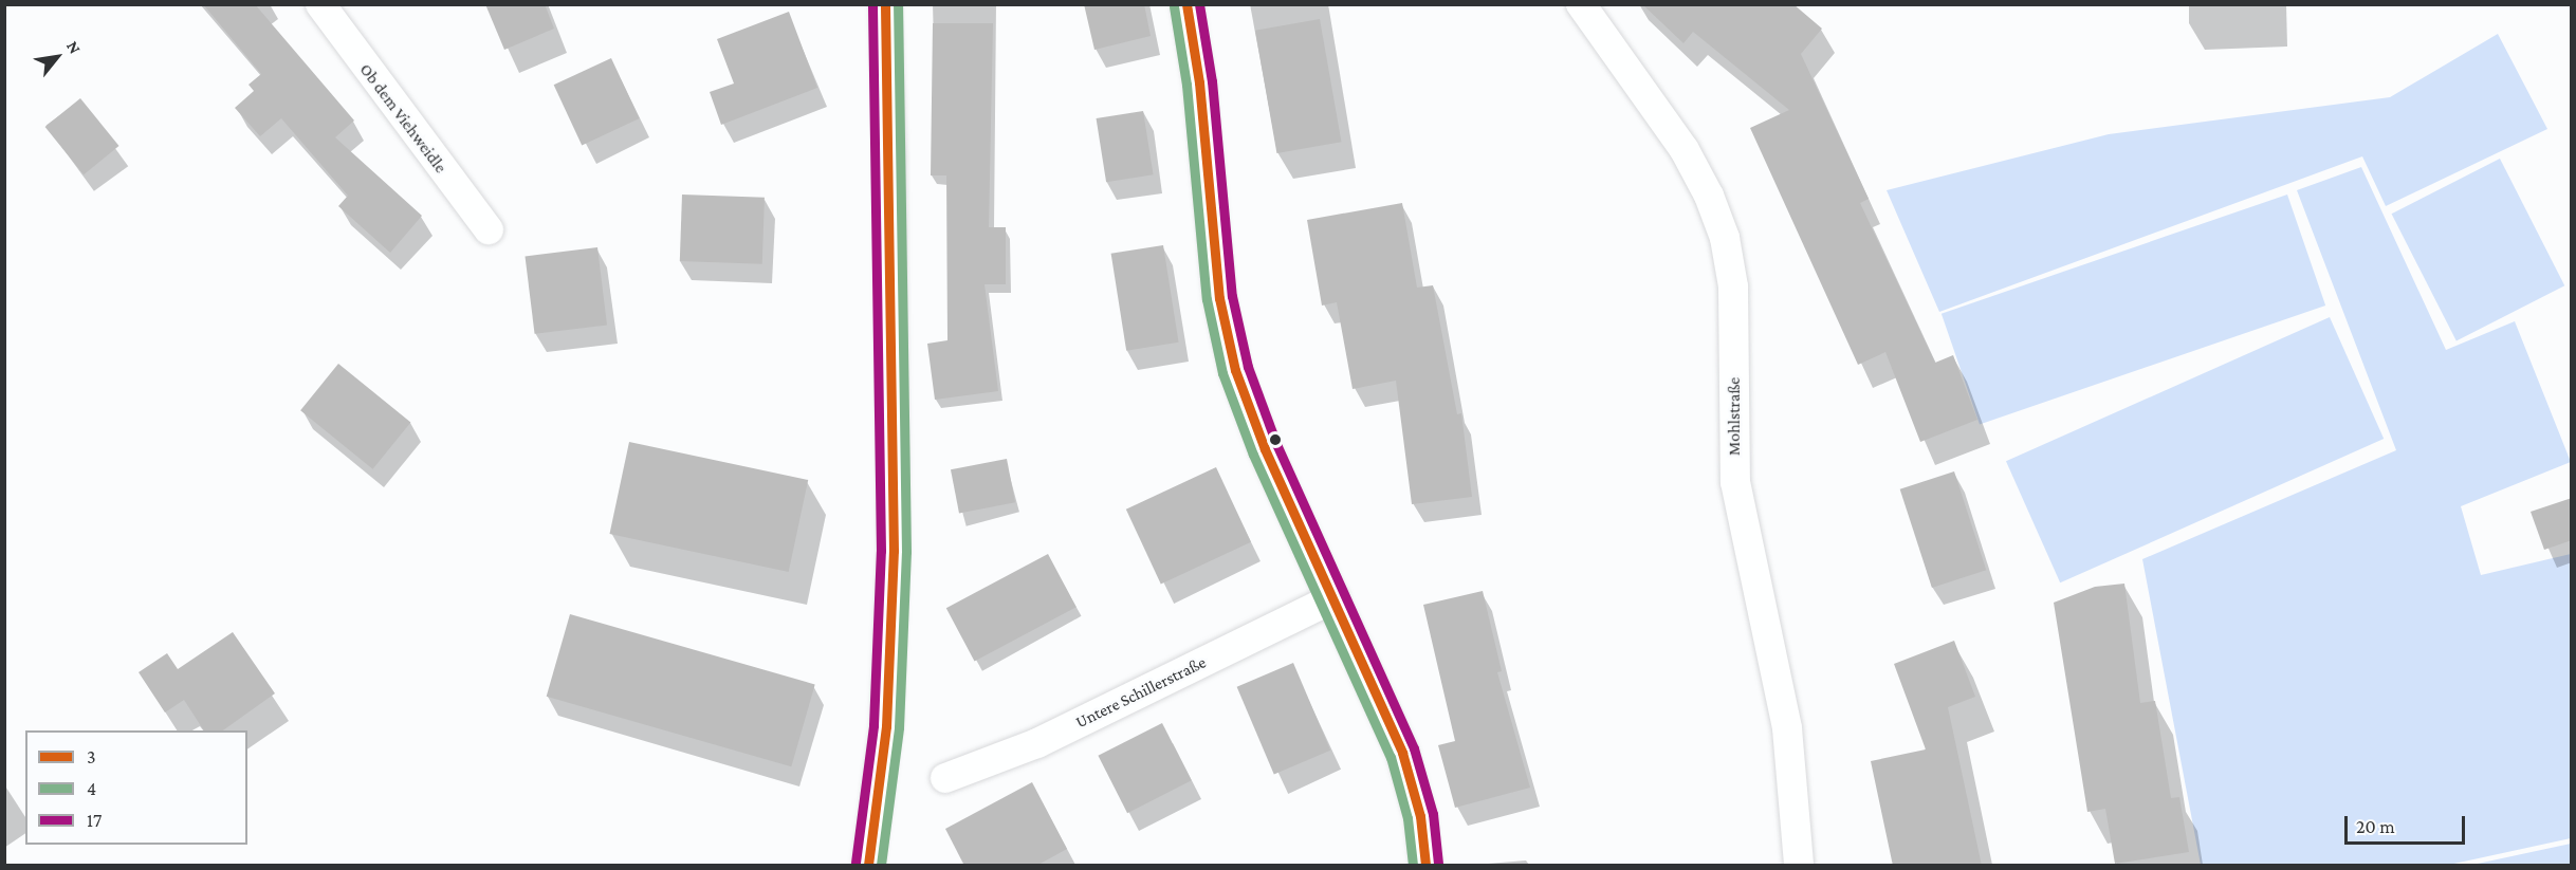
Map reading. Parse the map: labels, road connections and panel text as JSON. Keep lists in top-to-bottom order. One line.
{"streets":{"street":["Ob dem Viehweidle","Mohlstraße","Untere Schillerstraße"]},"lines":["transit line 3","transit line 4","transit line 17"],"legend":["3","4","17"],"scale_bar":"20 m","north":"top right"}
